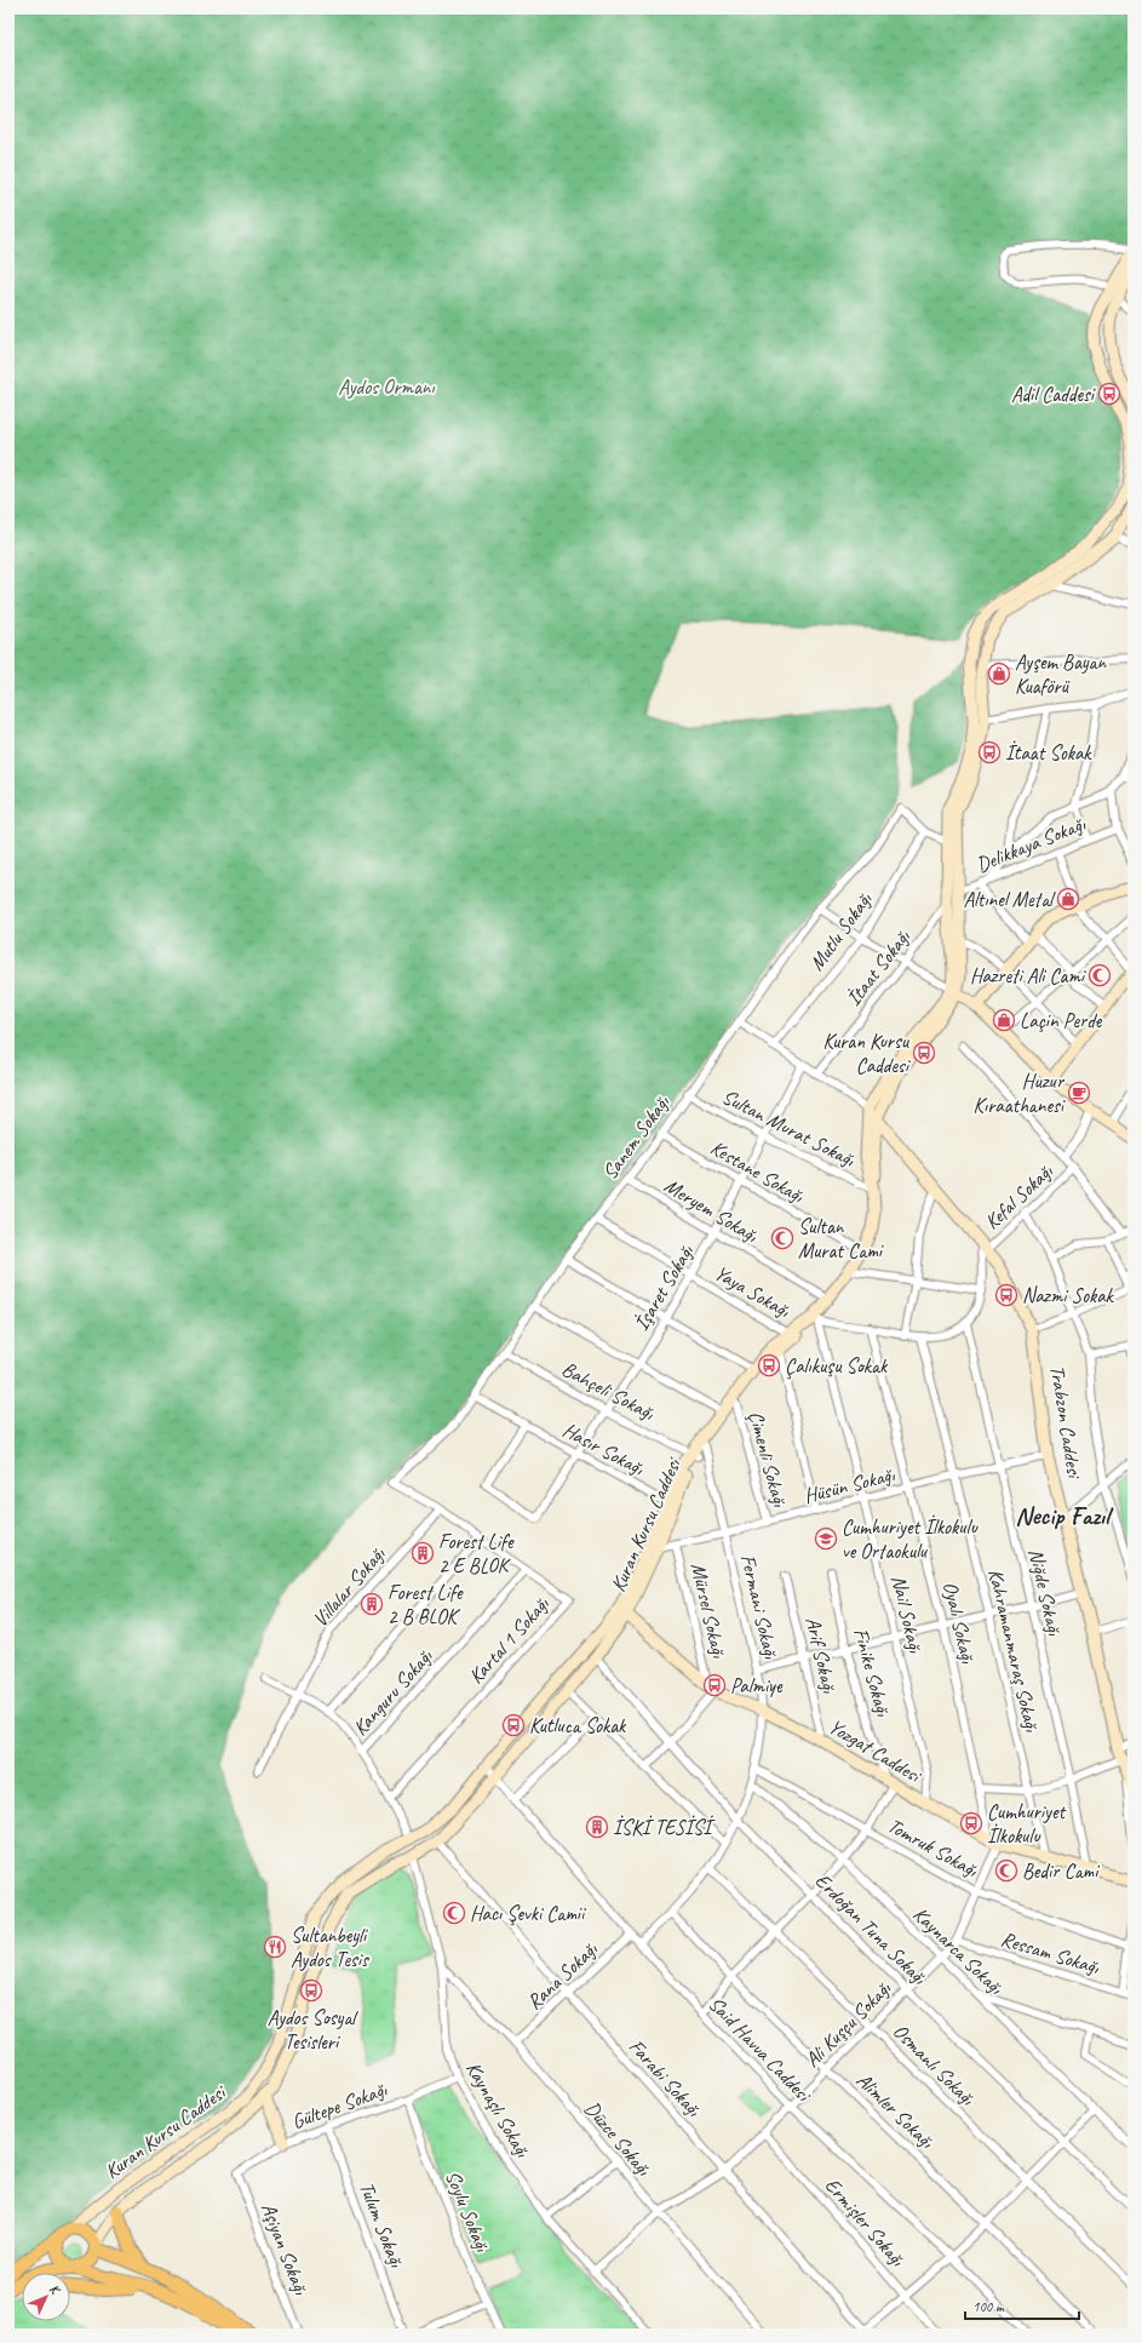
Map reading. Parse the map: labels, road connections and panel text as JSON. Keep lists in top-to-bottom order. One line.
{"streets":{"main road":["Trabzon Caddesi","Kuran Kursu Caddesi","Yozgat Caddesi"],"street":["Delikkaya Sokağı","Mutlu Sokağı","İtaat Sokağı","Sultan Murat Sokağı","Sanem Sokağı","Kestane Sokağı","Kefal Sokağı","Meryem Sokağı","İşaret Sokağı","Yaya Sokağı","Bahçeli Sokağı","Hasır Sokağı","Çimenli Sokağı","Hüsün Sokağı","Villalar Sokağı","Niğde Sokağı","Fermani Sokağı","Mürsel Sokağı","Nail Sokağı","Oyalı Sokağı","Kartal 1 Sokağı","Kahramanmaraş Sokağı","Arif Sokağı","Finike Sokağı","Kanguru Sokağı","Tomruk Sokağı","Erdoğan Tuna Sokağı","Kaynarca Sokağı","Ressam Sokağı","Rana Sokağı","Ali Kuşçu Sokağı","Said Havva Caddesi","Osmanlı Sokağı","Farabi Sokağı","Gültepe Sokağı","Kaynaşlı Sokağı","Alimler Sokağı","Düzce Sokağı","Soylu Sokağı","Ermişler Sokağı","Tulum Sokağı","Aşiyan Sokağı"]},"crossings":[["Delikkaya Sokağı","Kuran Kursu Caddesi"],["Mutlu Sokağı","Sanem Sokağı"],["İtaat Sokağı","Kuran Kursu Caddesi"],["Sultan Murat Sokağı","Sanem Sokağı"],["Sultan Murat Sokağı","İşaret Sokağı"],["Sultan Murat Sokağı","Kuran Kursu Caddesi"],["Sanem Sokağı","Kestane Sokağı"],["Sanem Sokağı","Meryem Sokağı"],["Sanem Sokağı","Yaya Sokağı"],["Sanem Sokağı","Bahçeli Sokağı"],["Sanem Sokağı","Hasır Sokağı"],["Sanem Sokağı","Kartal 1 Sokağı"],["Kestane Sokağı","İşaret Sokağı"],["Kestane Sokağı","Kuran Kursu Caddesi"],["Kefal Sokağı","Trabzon Caddesi"],["Meryem Sokağı","İşaret Sokağı"],["Meryem Sokağı","Kuran Kursu Caddesi"],["İşaret Sokağı","Yaya Sokağı"],["İşaret Sokağı","Bahçeli Sokağı"],["İşaret Sokağı","Hasır Sokağı"],["Yaya Sokağı","Kuran Kursu Caddesi"],["Bahçeli Sokağı","Kuran Kursu Caddesi"],["Trabzon Caddesi","Hüsün Sokağı"],["Trabzon Caddesi","Kuran Kursu Caddesi"],["Hasır Sokağı","Kuran Kursu Caddesi"],["Çimenli Sokağı","Hüsün Sokağı"],["Çimenli Sokağı","Kuran Kursu Caddesi"],["Hüsün Sokağı","Kuran Kursu Caddesi"],["Hüsün Sokağı","Niğde Sokağı"],["Hüsün Sokağı","Fermani Sokağı"],["Hüsün Sokağı","Mürsel Sokağı"],["Hüsün Sokağı","Nail Sokağı"],["Hüsün Sokağı","Oyalı Sokağı"],["Hüsün Sokağı","Kahramanmaraş Sokağı"],["Kuran Kursu Caddesi","Fermani Sokağı"],["Kuran Kursu Caddesi","Nail Sokağı"],["Kuran Kursu Caddesi","Yozgat Caddesi"],["Kuran Kursu Caddesi","Erdoğan Tuna Sokağı"],["Kuran Kursu Caddesi","Said Havva Caddesi"],["Kuran Kursu Caddesi","Farabi Sokağı"],["Kuran Kursu Caddesi","Kaynaşlı Sokağı"],["Villalar Sokağı","Kartal 1 Sokağı"],["Niğde Sokağı","Yozgat Caddesi"],["Fermani Sokağı","Yozgat Caddesi"],["Fermani Sokağı","Tomruk Sokağı"],["Fermani Sokağı","Erdoğan Tuna Sokağı"],["Fermani Sokağı","Kaynarca Sokağı"],["Fermani Sokağı","Said Havva Caddesi"],["Fermani Sokağı","Osmanlı Sokağı"],["Fermani Sokağı","Alimler Sokağı"],["Mürsel Sokağı","Yozgat Caddesi"],["Nail Sokağı","Yozgat Caddesi"],["Oyalı Sokağı","Yozgat Caddesi"],["Oyalı Sokağı","Ali Kuşçu Sokağı"],["Kartal 1 Sokağı","Kanguru Sokağı"],["Kahramanmaraş Sokağı","Yozgat Caddesi"],["Arif Sokağı","Yozgat Caddesi"],["Finike Sokağı","Yozgat Caddesi"],["Yozgat Caddesi","Ali Kuşçu Sokağı"],["Tomruk Sokağı","Ali Kuşçu Sokağı"],["Erdoğan Tuna Sokağı","Ali Kuşçu Sokağı"],["Kaynarca Sokağı","Ali Kuşçu Sokağı"],["Ressam Sokağı","Ali Kuşçu Sokağı"],["Rana Sokağı","Said Havva Caddesi"],["Rana Sokağı","Farabi Sokağı"],["Rana Sokağı","Düzce Sokağı"],["Ali Kuşçu Sokağı","Said Havva Caddesi"],["Ali Kuşçu Sokağı","Osmanlı Sokağı"],["Ali Kuşçu Sokağı","Farabi Sokağı"],["Ali Kuşçu Sokağı","Kaynaşlı Sokağı"],["Ali Kuşçu Sokağı","Alimler Sokağı"],["Ali Kuşçu Sokağı","Düzce Sokağı"],["Ali Kuşçu Sokağı","Ermişler Sokağı"],["Gültepe Sokağı","Kaynaşlı Sokağı"],["Gültepe Sokağı","Soylu Sokağı"],["Gültepe Sokağı","Tulum Sokağı"],["Gültepe Sokağı","Aşiyan Sokağı"],["Kaynaşlı Sokağı","Düzce Sokağı"]],"districts":["Necip Fazıl"],"parks":["Aydos Ormanı"],"places":{"bus stop":["Adil Caddesi","İtaat Sokak","Kuran Kursu Caddesi","Nazmi Sokak","Çalıkuşu Sokak","Palmiye","Kutluca Sokak","Cumhuriyet İlkokulu","Aydos Sosyal Tesisleri"],"shop":["Ayşem Bayan Kuaförü","Altınel Metal","Laçin Perde"],"mosque":["Hazreti Ali Cami","Sultan Murat Cami","Bedir Cami","Hacı Şevki Camii"],"cafe":["Huzur Kıraathanesi"],"school or university":["Cumhuriyet İlkokulu ve Ortaokulu"],"building":["Forest Life 2 E BLOK","Forest Life 2 B BLOK","İSKİ TESİSİ"],"restaurant":["Sultanbeyli Aydos Tesis"]},"scale_bar":"100 m","north":"top right"}
